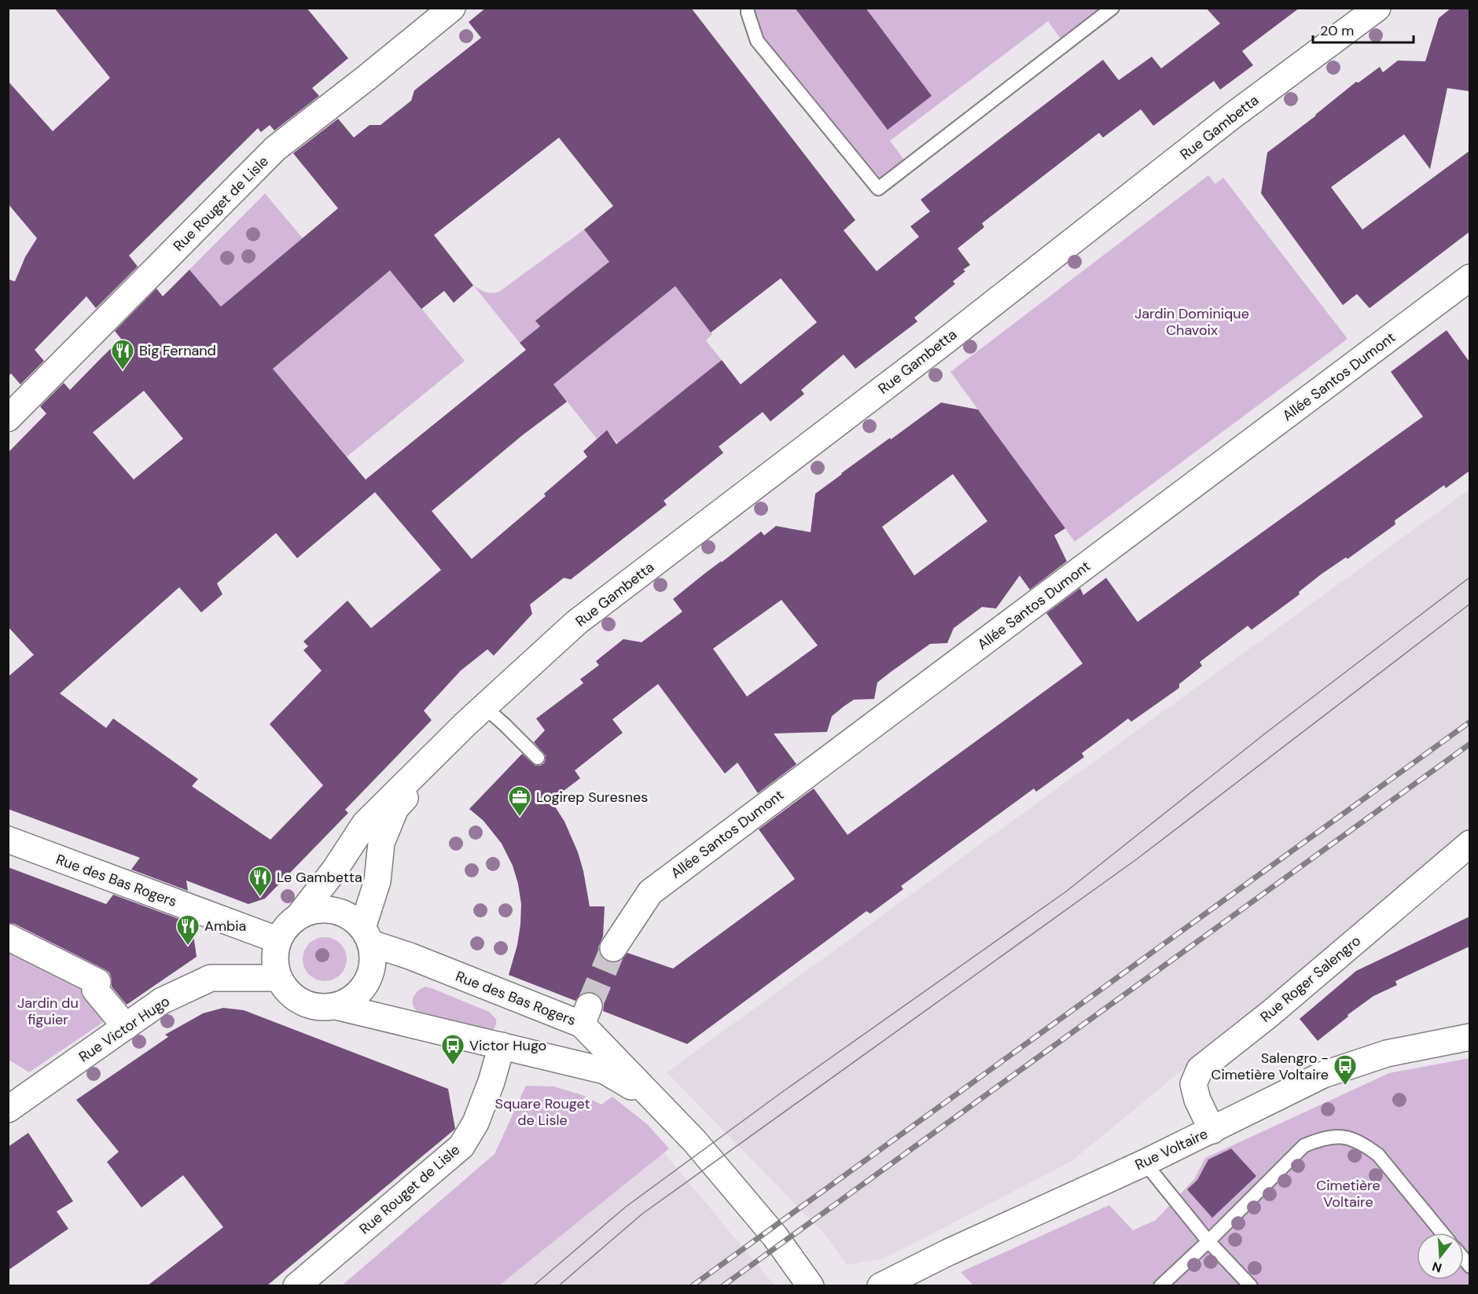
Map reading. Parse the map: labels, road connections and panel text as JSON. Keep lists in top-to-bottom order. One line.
{"streets":{"street":["Rue Gambetta","Rue Rouget de Lisle","Allée Santos Dumont","Rue des Bas Rogers","Rue Roger Salengro","Rue Victor Hugo","Rue Voltaire"]},"crossings":[["Rue Gambetta","Rue des Bas Rogers"],["Rue Gambetta","Rue Victor Hugo"],["Rue Rouget de Lisle","Rue des Bas Rogers"],["Rue des Bas Rogers","Rue Victor Hugo"],["Rue Roger Salengro","Rue Voltaire"]],"parks":["Jardin Dominique Chavoix","Jardin du figuier","Square Rouget de Lisle","Cimetière Voltaire"],"places":{"restaurant":["Big Fernand","Le Gambetta","Ambia"],"office":["Logirep Suresnes"],"bus stop":["Victor Hugo","Salengro - Cimetière Voltaire"]},"scale_bar":"20 m","north":"bottom"}
